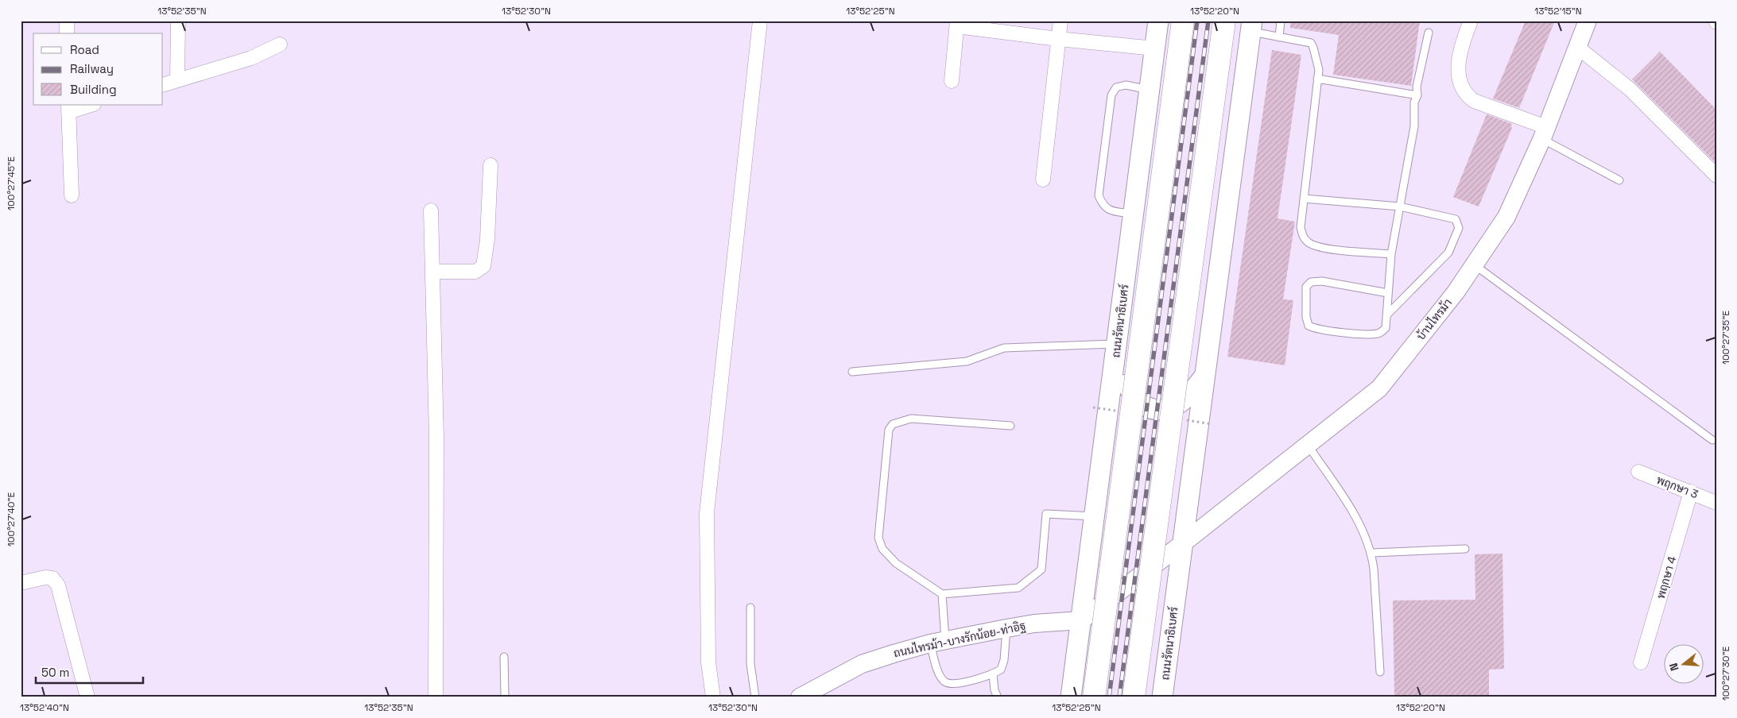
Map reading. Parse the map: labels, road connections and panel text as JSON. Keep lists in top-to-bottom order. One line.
{"streets":{"main road":["ถนนรัตนาธิเบศร์"],"street":["บ้านไทรม้า","พฤกษา 3","พฤกษา 4","ถนนไทรม้า-บางรักน้อย-ท่าอิฐ"]},"crossings":[["บ้านไทรม้า","ถนนรัตนาธิเบศร์"],["ถนนรัตนาธิเบศร์","ถนนไทรม้า-บางรักน้อย-ท่าอิฐ"],["พฤกษา 3","พฤกษา 4"]],"legend":["Road","Railway","Building"],"scale_bar":"50 m","north":"left","coordinates":["13°52'35\"N","13°52'30\"N","13°52'25\"N","13°52'20\"N","13°52'15\"N","100°27'45\"E","100°27'35\"E","100°27'40\"E","100°27'30\"E","13°52'40\"N"]}
